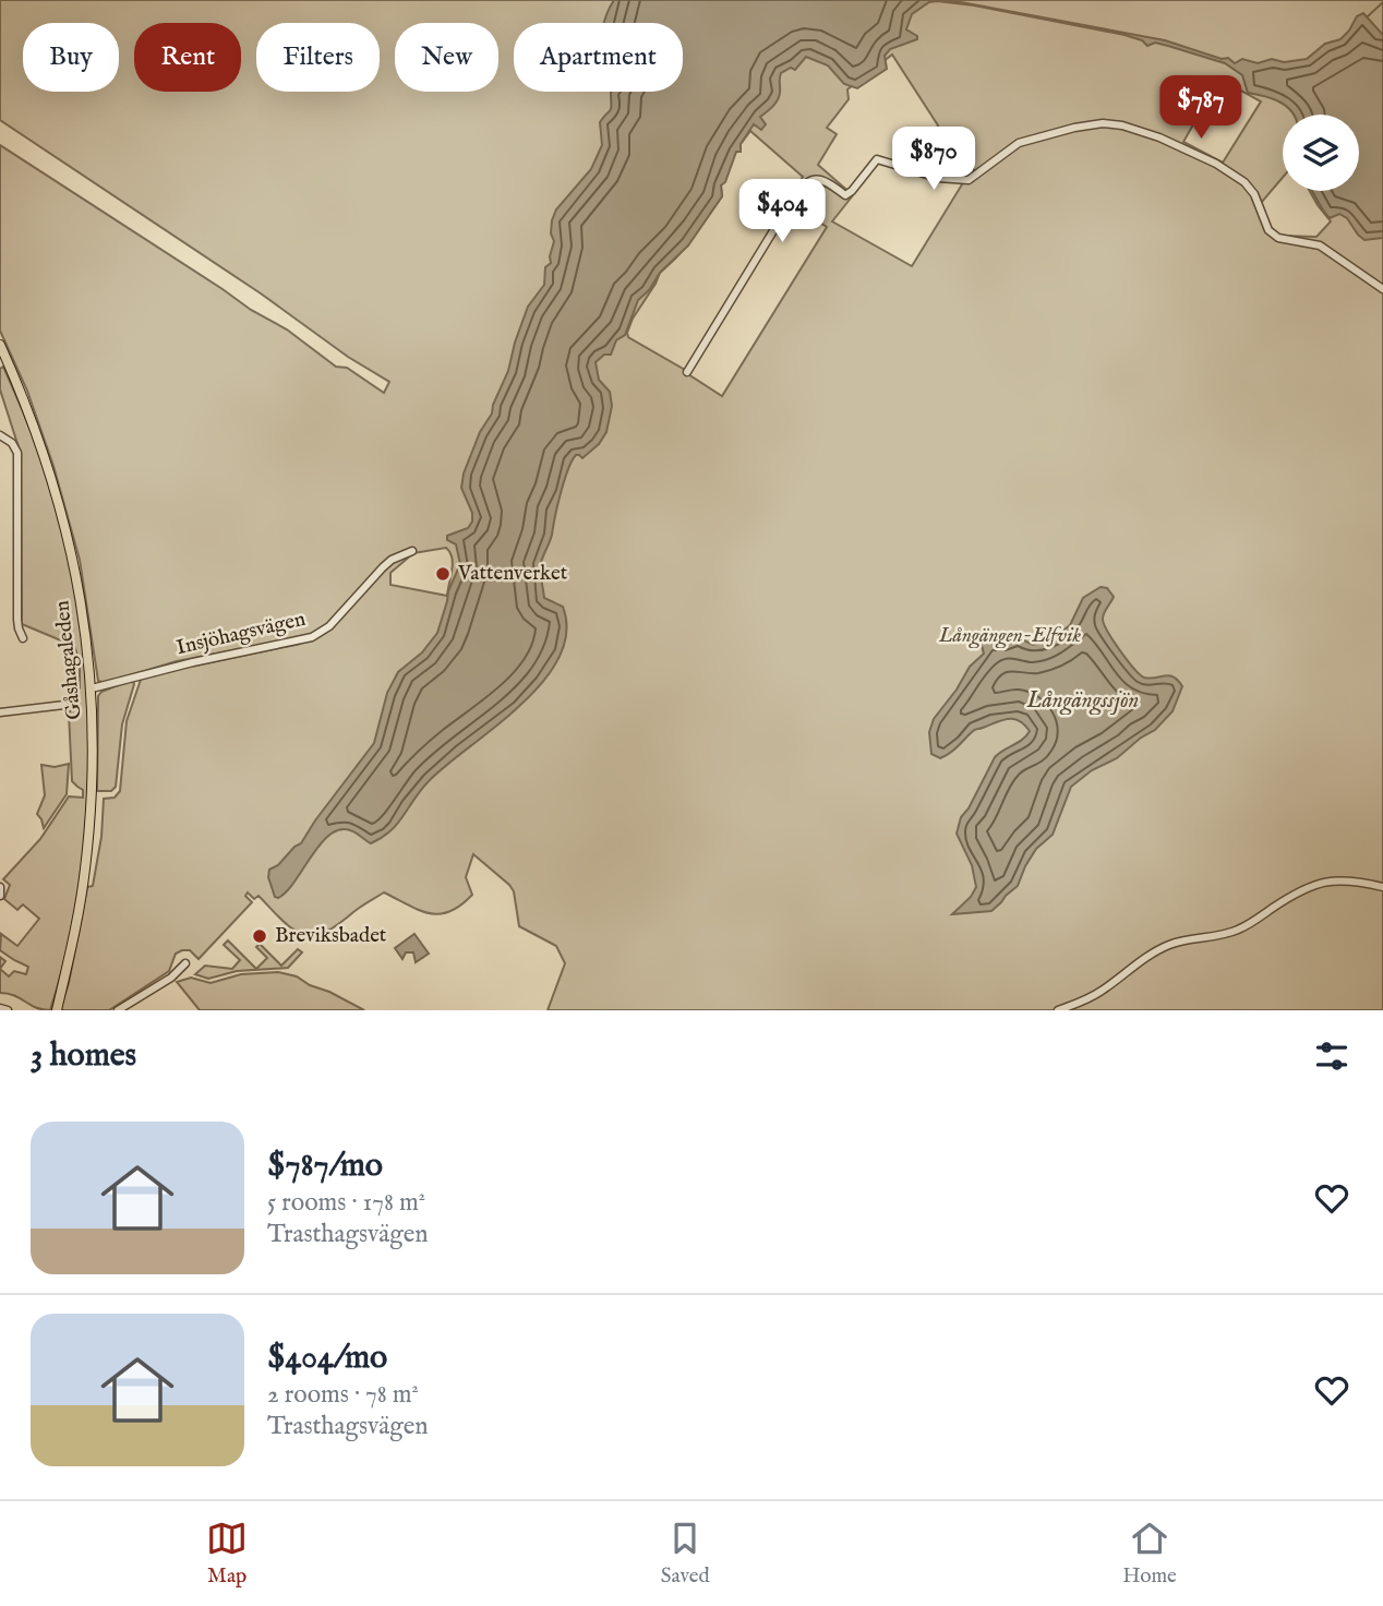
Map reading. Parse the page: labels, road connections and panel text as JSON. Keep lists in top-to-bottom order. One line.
{"streets":{"main road":["Gåshagaleden"],"street":["Insjöhagsvägen"]},"crossings":[["Insjöhagsvägen","Gåshagaleden"]],"water":["Långängssjön"],"parks":["Långängen-Elfvik"],"places":["Vattenverket","Breviksbadet"],"page":{"chip":["Buy","Rent","Filters","New","Apartment"],"price":["$787","$870","$404"],"heading":"3 homes","list":[{"name":"$787/mo","note":"5 rooms · 178 m² · Trasthagsvägen"},{"name":"$404/mo","note":"2 rooms · 78 m² · Trasthagsvägen"}],"tabs":["Map","Saved","Home"]}}
